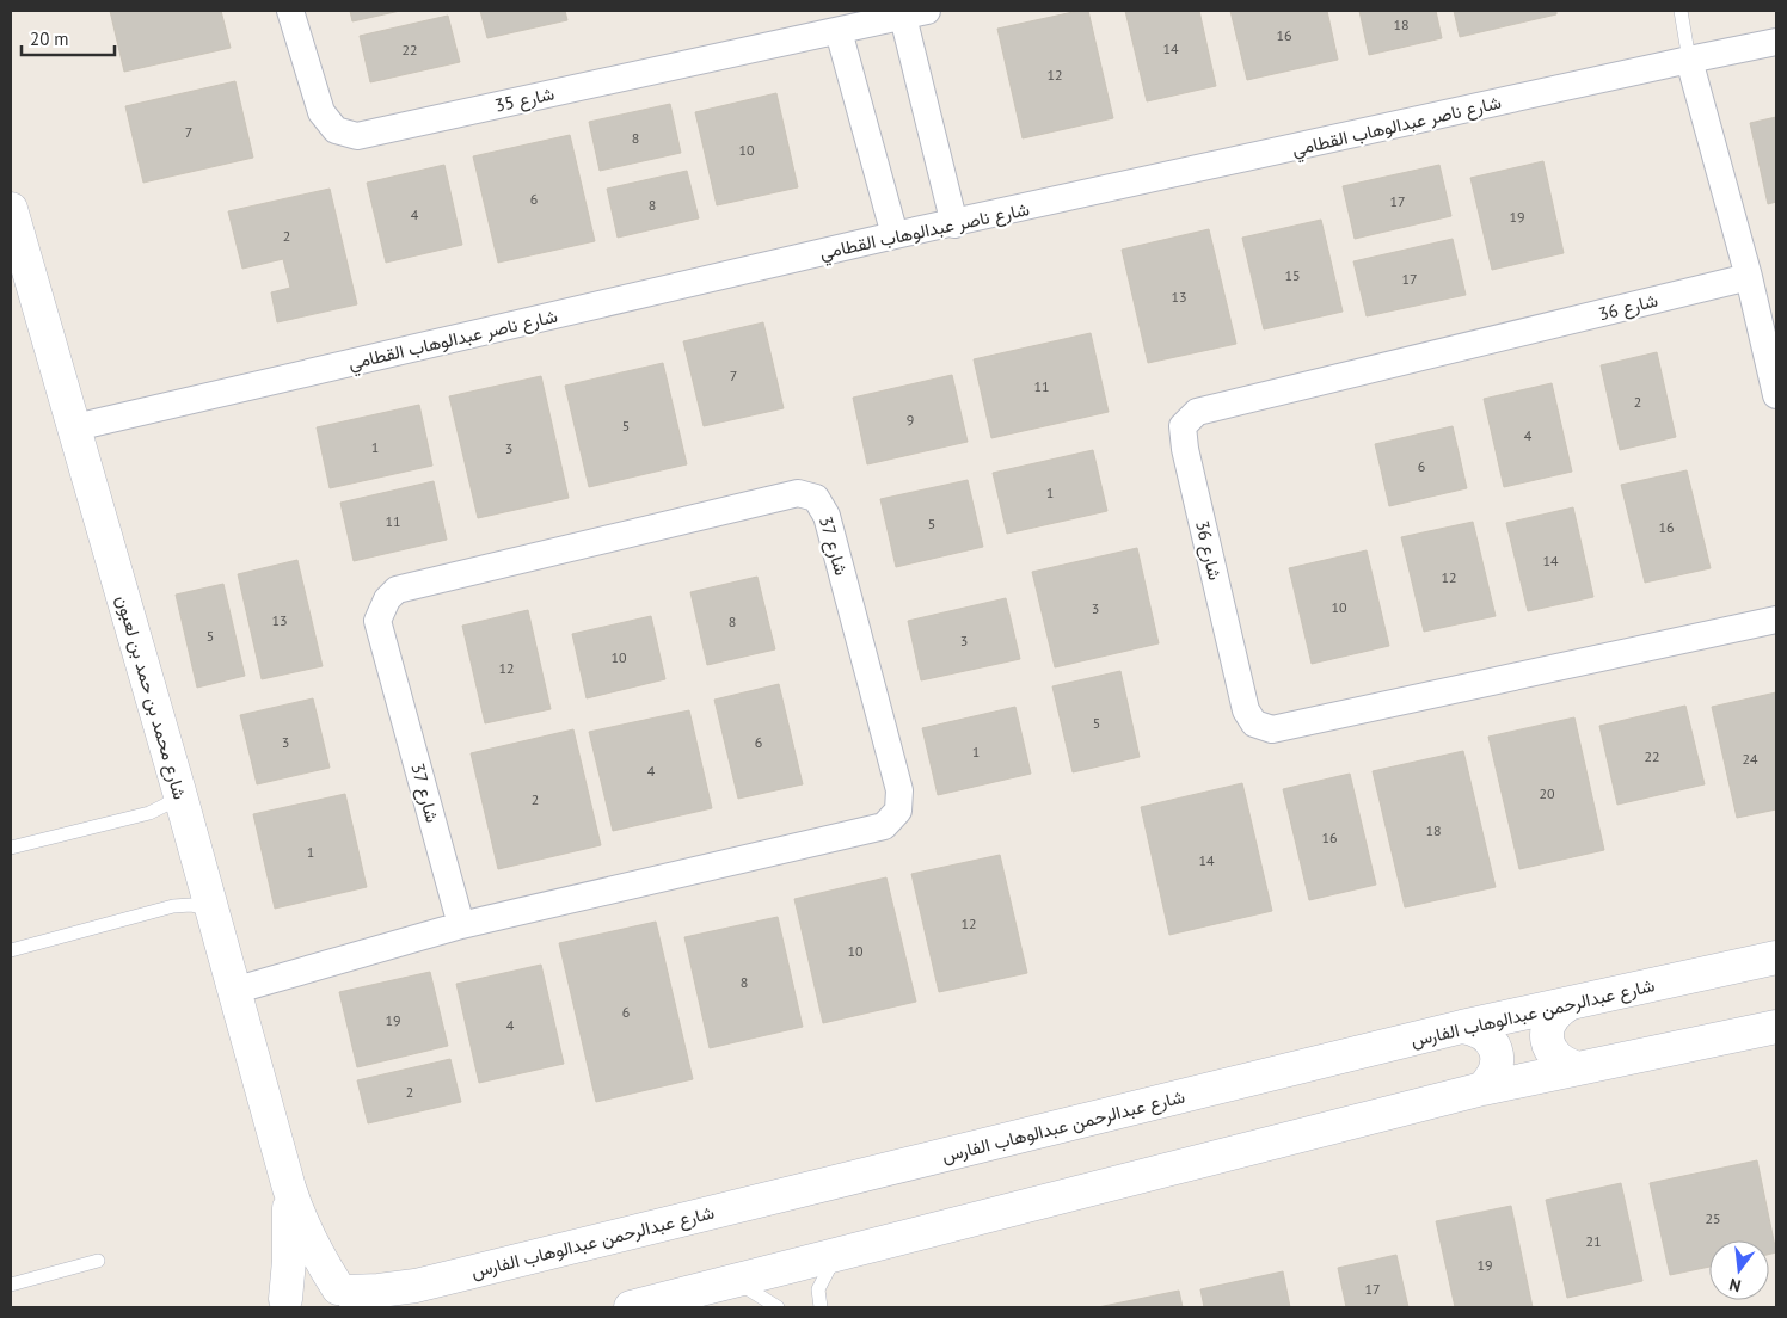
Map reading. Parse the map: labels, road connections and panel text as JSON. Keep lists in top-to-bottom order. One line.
{"streets":{"street":["شارع 35","شارع ناصر عبدالوهاب القطامي","شارع 36","شارع 37","شارع محمد بن حمد بن لعبون","شارع عبدالرحمن عبدالوهاب الفارس"]},"crossings":[["شارع 35","شارع ناصر عبدالوهاب القطامي"],["شارع ناصر عبدالوهاب القطامي","شارع محمد بن حمد بن لعبون"],["شارع 37","شارع محمد بن حمد بن لعبون"],["شارع محمد بن حمد بن لعبون","شارع عبدالرحمن عبدالوهاب الفارس"]],"house_numbers":["18","16","14","22","12","7","8","10","6","17","8","4","19","2","15","17","13","7","11","2","9","5","4","1","3","6","1","11","5","16","14","12","10","3","13","8","5","3","10","12","5","3","6","1","22","24","4","20","2","18","16","1","14","12","10","8","6","19","4","2","25","21","19","17"],"scale_bar":"20 m","north":"bottom"}
